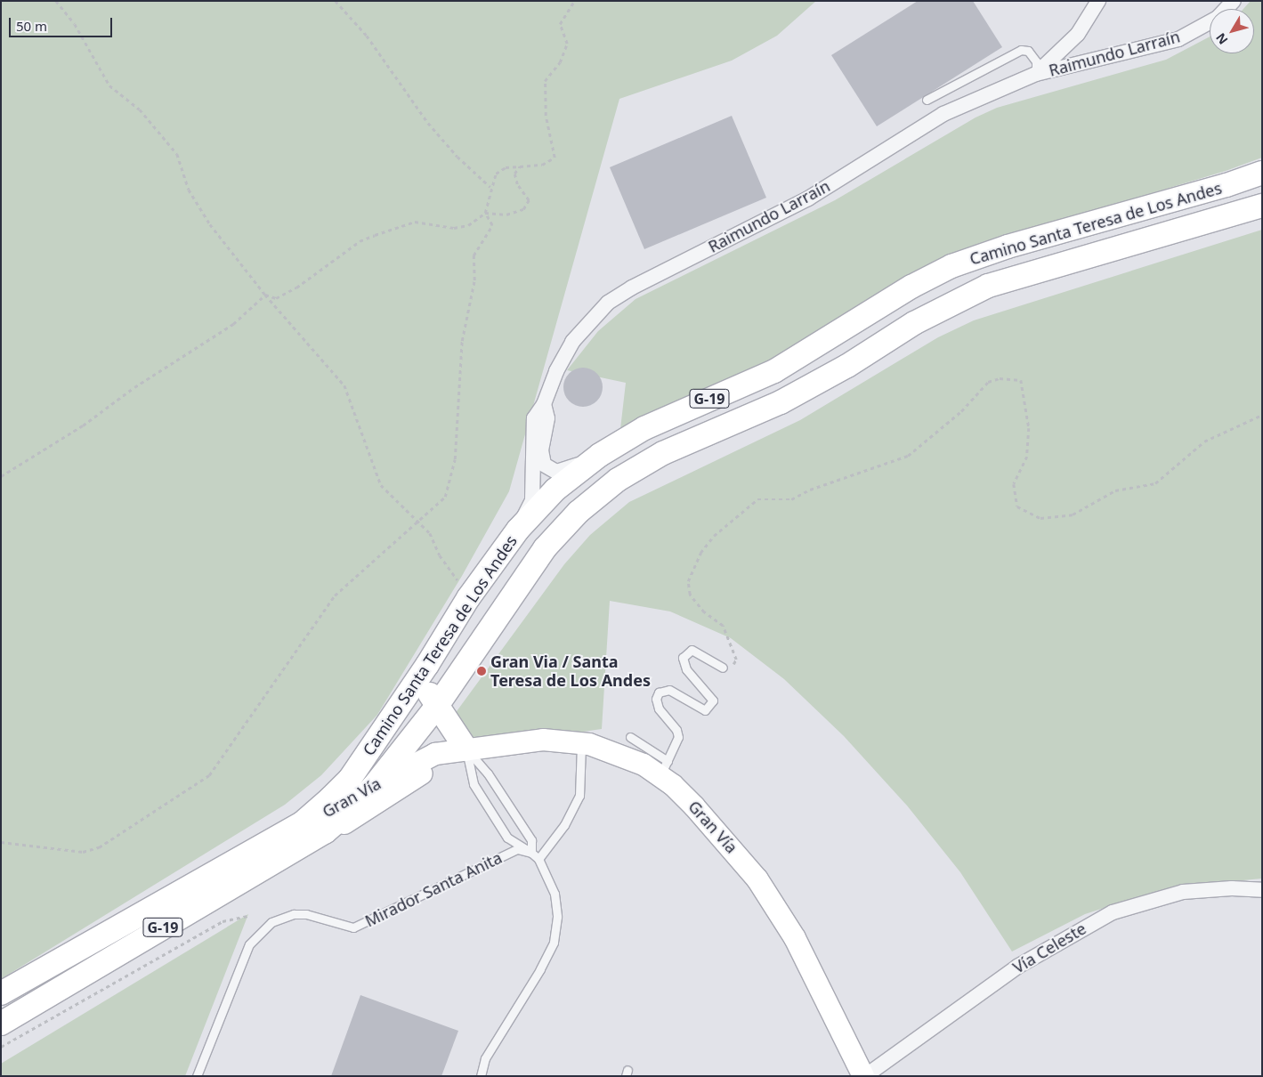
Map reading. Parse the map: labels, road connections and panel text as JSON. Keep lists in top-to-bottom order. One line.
{"streets":{"main road":["Camino Santa Teresa de Los Andes","G-19","Gran Vía"],"street":["Raimundo Larraín","Vía Celeste"],"lane":["Mirador Santa Anita"]},"crossings":[["Raimundo Larraín","Camino Santa Teresa de Los Andes"],["Camino Santa Teresa de Los Andes","G-19"],["Camino Santa Teresa de Los Andes","Gran Vía"],["G-19","Gran Vía"],["Gran Vía","Mirador Santa Anita"],["Gran Vía","Vía Celeste"]],"places":["Gran Via / Santa Teresa de Los Andes"],"scale_bar":"50 m","north":"bottom left"}
